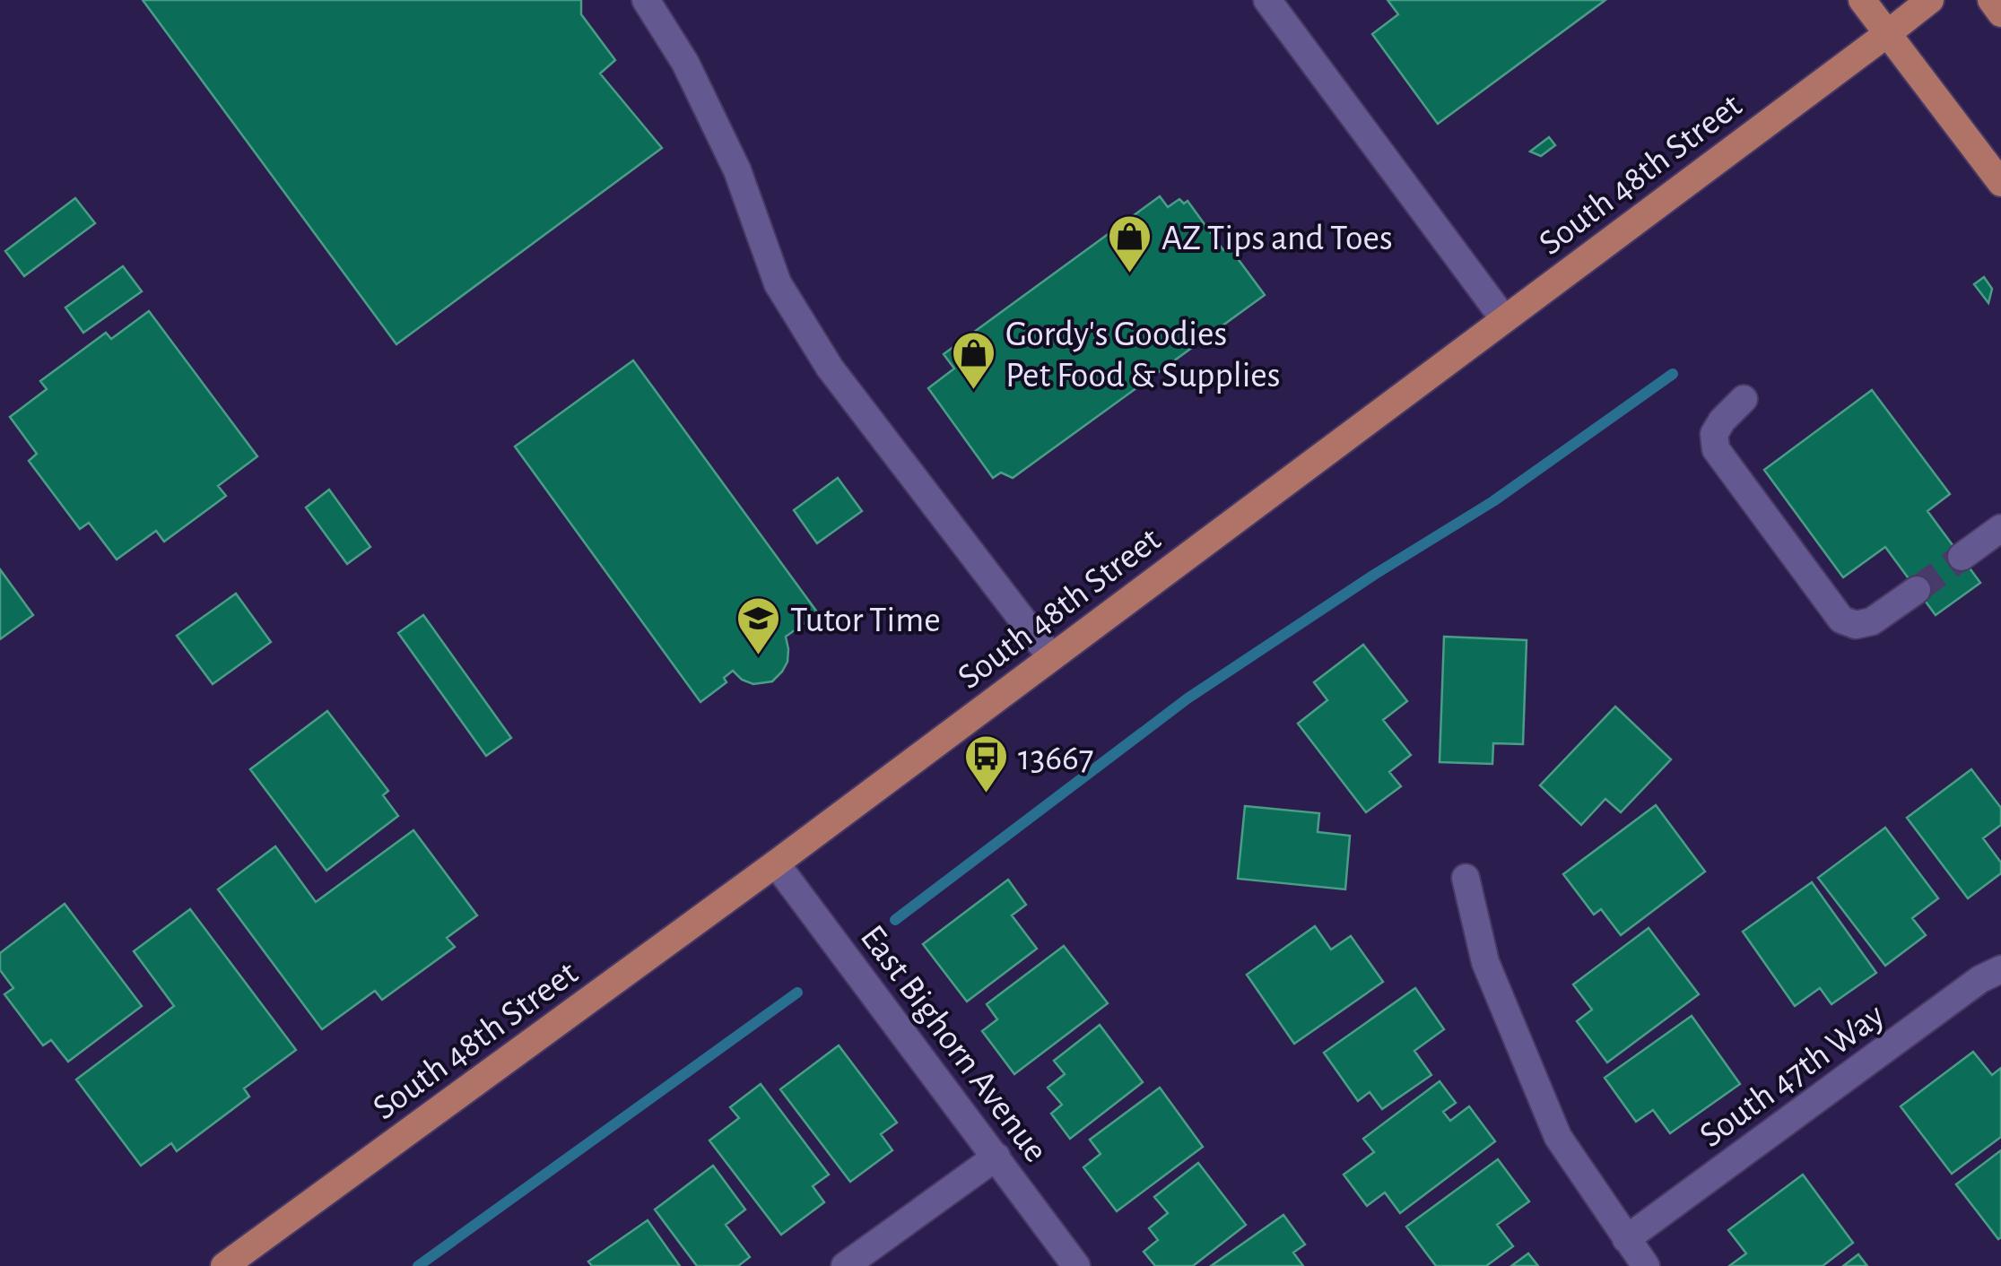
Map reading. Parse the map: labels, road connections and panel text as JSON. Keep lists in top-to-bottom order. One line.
{"streets":{"main road":["South 48th Street"],"street":["East Bighorn Avenue","South 47th Way"]},"crossings":[["South 48th Street","East Bighorn Avenue"]],"places":{"shop":["AZ Tips and Toes","Gordy's Goodies Pet Food & Supplies"],"school or university":["Tutor Time"],"bus stop":["13667"]}}
